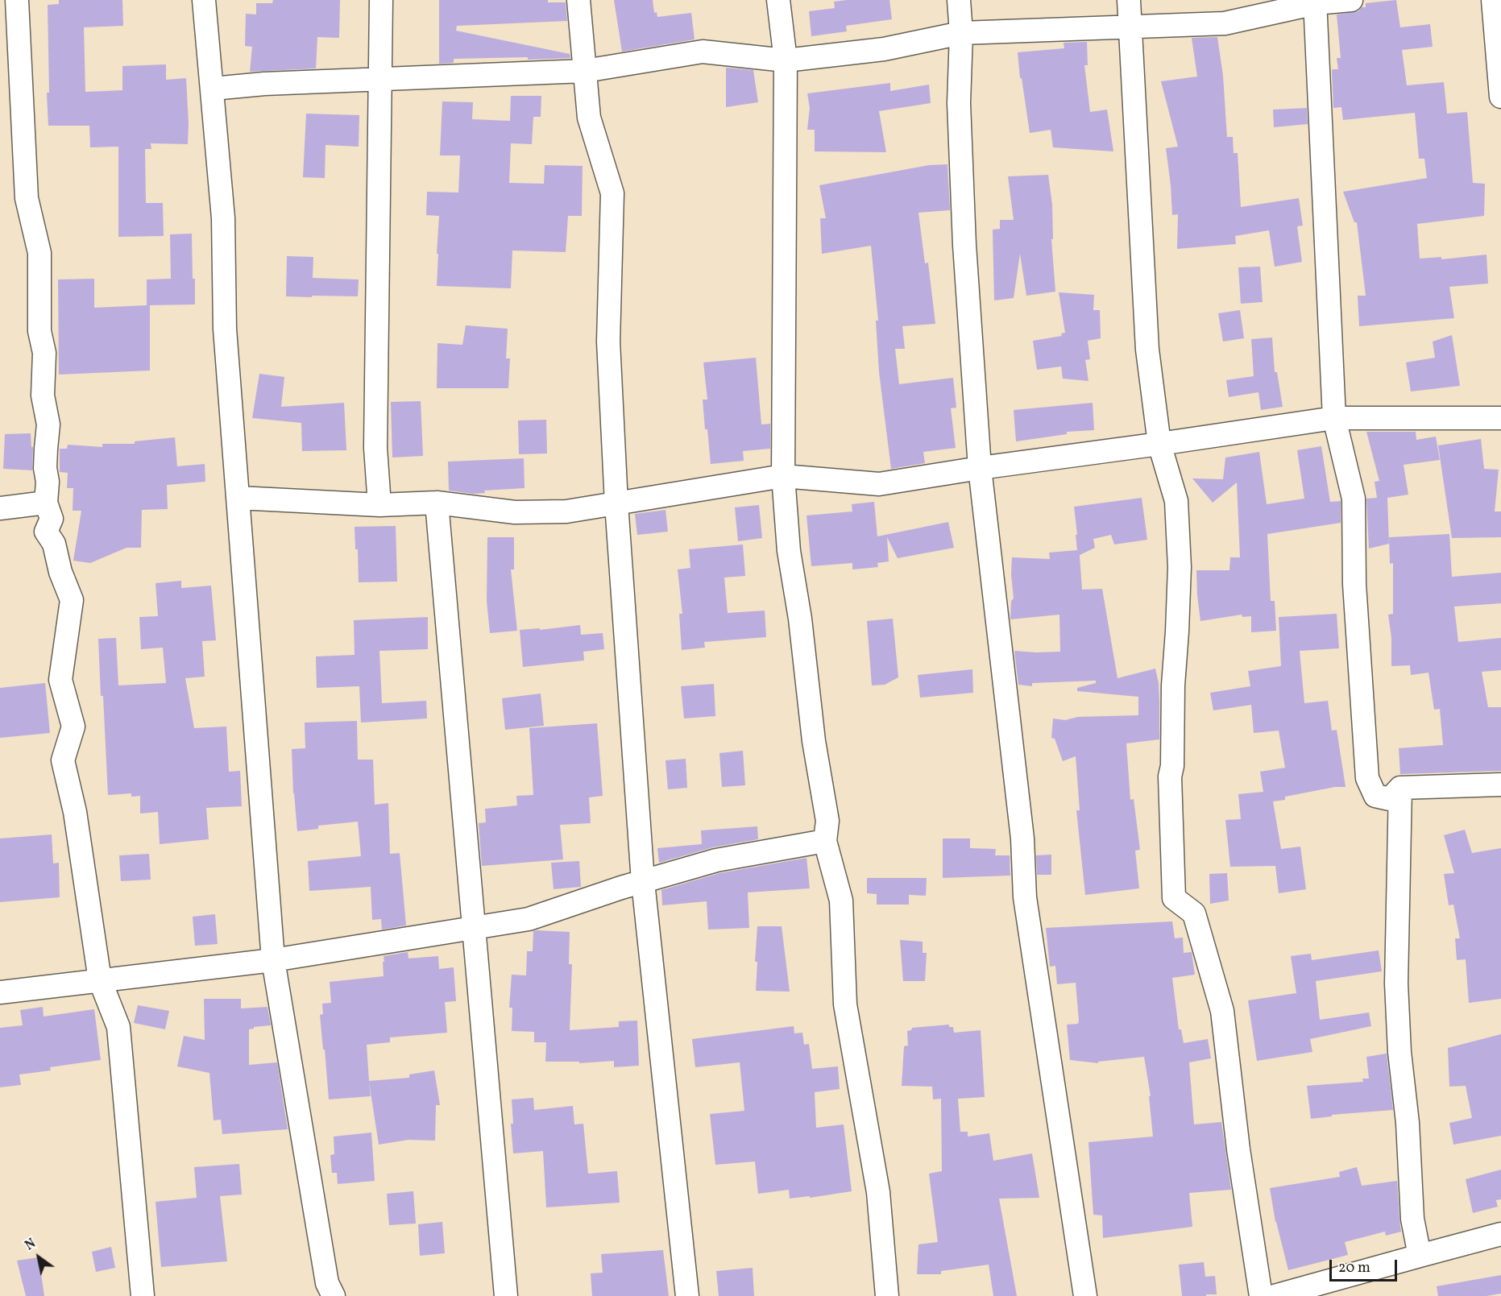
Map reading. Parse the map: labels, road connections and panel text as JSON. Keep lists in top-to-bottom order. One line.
{"scale_bar":"20 m","north":"top left"}
